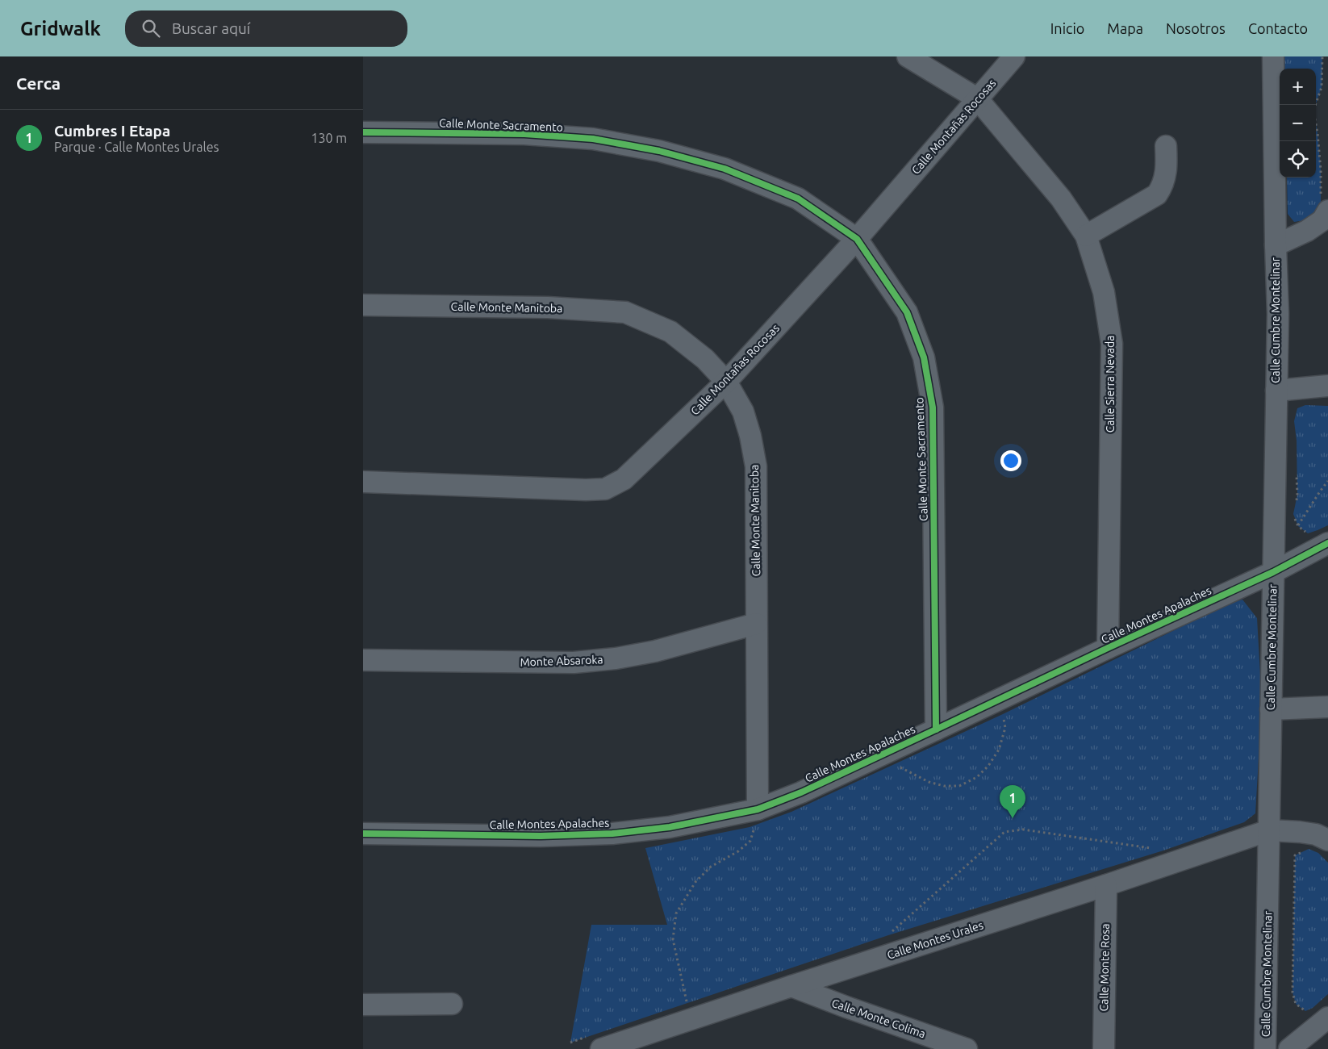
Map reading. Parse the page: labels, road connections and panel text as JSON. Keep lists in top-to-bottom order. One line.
{"streets":{"street":["Calle Monte Sacramento","Calle Montañas Rocosas","Calle Monte Manitoba","Calle Cumbre Montelinar","Calle Sierra Nevada","Calle Montes Apalaches","Monte Absaroka","Calle Montes Urales","Calle Monte Rosa","Calle Monte Colima"]},"crossings":[["Calle Monte Sacramento","Calle Montañas Rocosas"],["Calle Monte Sacramento","Calle Montes Apalaches"],["Calle Montañas Rocosas","Calle Monte Manitoba"],["Calle Montañas Rocosas","Calle Sierra Nevada"],["Calle Monte Manitoba","Calle Montes Apalaches"],["Calle Monte Manitoba","Monte Absaroka"],["Calle Cumbre Montelinar","Calle Montes Apalaches"],["Calle Cumbre Montelinar","Calle Montes Urales"],["Calle Sierra Nevada","Calle Montes Apalaches"],["Calle Montes Urales","Calle Monte Rosa"],["Calle Montes Urales","Calle Monte Colima"]],"page":{"header":"Gridwalk","search":"Buscar aquí","nav":["Inicio","Mapa","Nosotros","Contacto"],"heading":"Cerca","map_buttons":["+","−"],"list":[{"mark":"1","name":"Cumbres I Etapa","note":"Parque · Calle Montes Urales","value":"130 m"}],"pins":"1"}}
